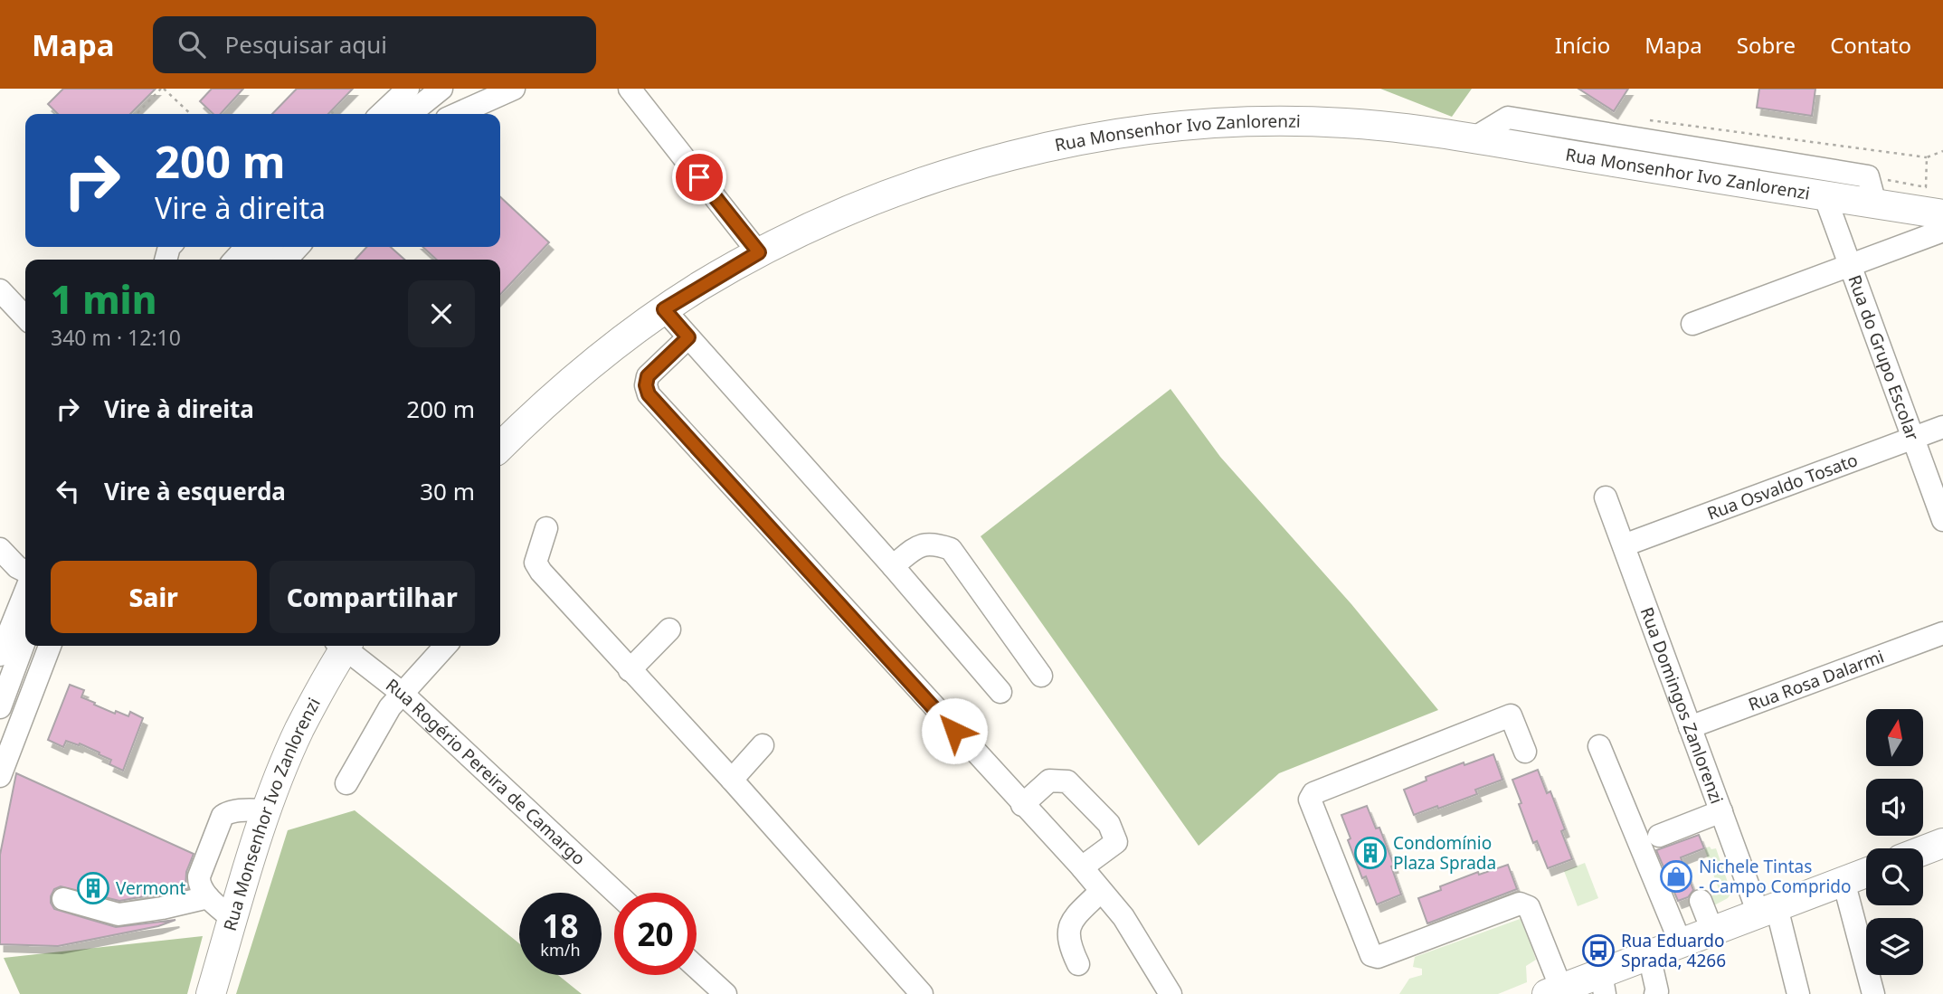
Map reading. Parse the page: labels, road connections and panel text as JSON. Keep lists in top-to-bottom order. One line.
{"streets":{"main road":["Rua Monsenhor Ivo Zanlorenzi"],"street":["Rua do Grupo Escolar","Rua Osvaldo Tosato","Rua Rosa Dalarmi","Rua Domingos Zanlorenzi","Rua Rogério Pereira de Camargo"]},"crossings":[["Rua Monsenhor Ivo Zanlorenzi","Rua do Grupo Escolar"],["Rua do Grupo Escolar","Rua Osvaldo Tosato"],["Rua Osvaldo Tosato","Rua Domingos Zanlorenzi"],["Rua Rosa Dalarmi","Rua Domingos Zanlorenzi"]],"places":{"building":["Condomínio Plaza Sprada","Vermont"],"shop":["Nichele Tintas - Campo Comprido"],"bus stop":["Rua Eduardo Sprada, 4266"]},"north":"top","page":{"header":"Mapa","search":"Pesquisar aqui","nav":["Início","Mapa","Sobre","Contato"],"turn":["200 m","Vire à direita"],"heading":["1 min","340 m · 12:10"],"list":[{"name":"Vire à direita","value":"200 m"},{"name":"Vire à esquerda","value":"30 m"}],"buttons":["Sair","Compartilhar"],"speed":"18 km/h","limit":"20"}}
